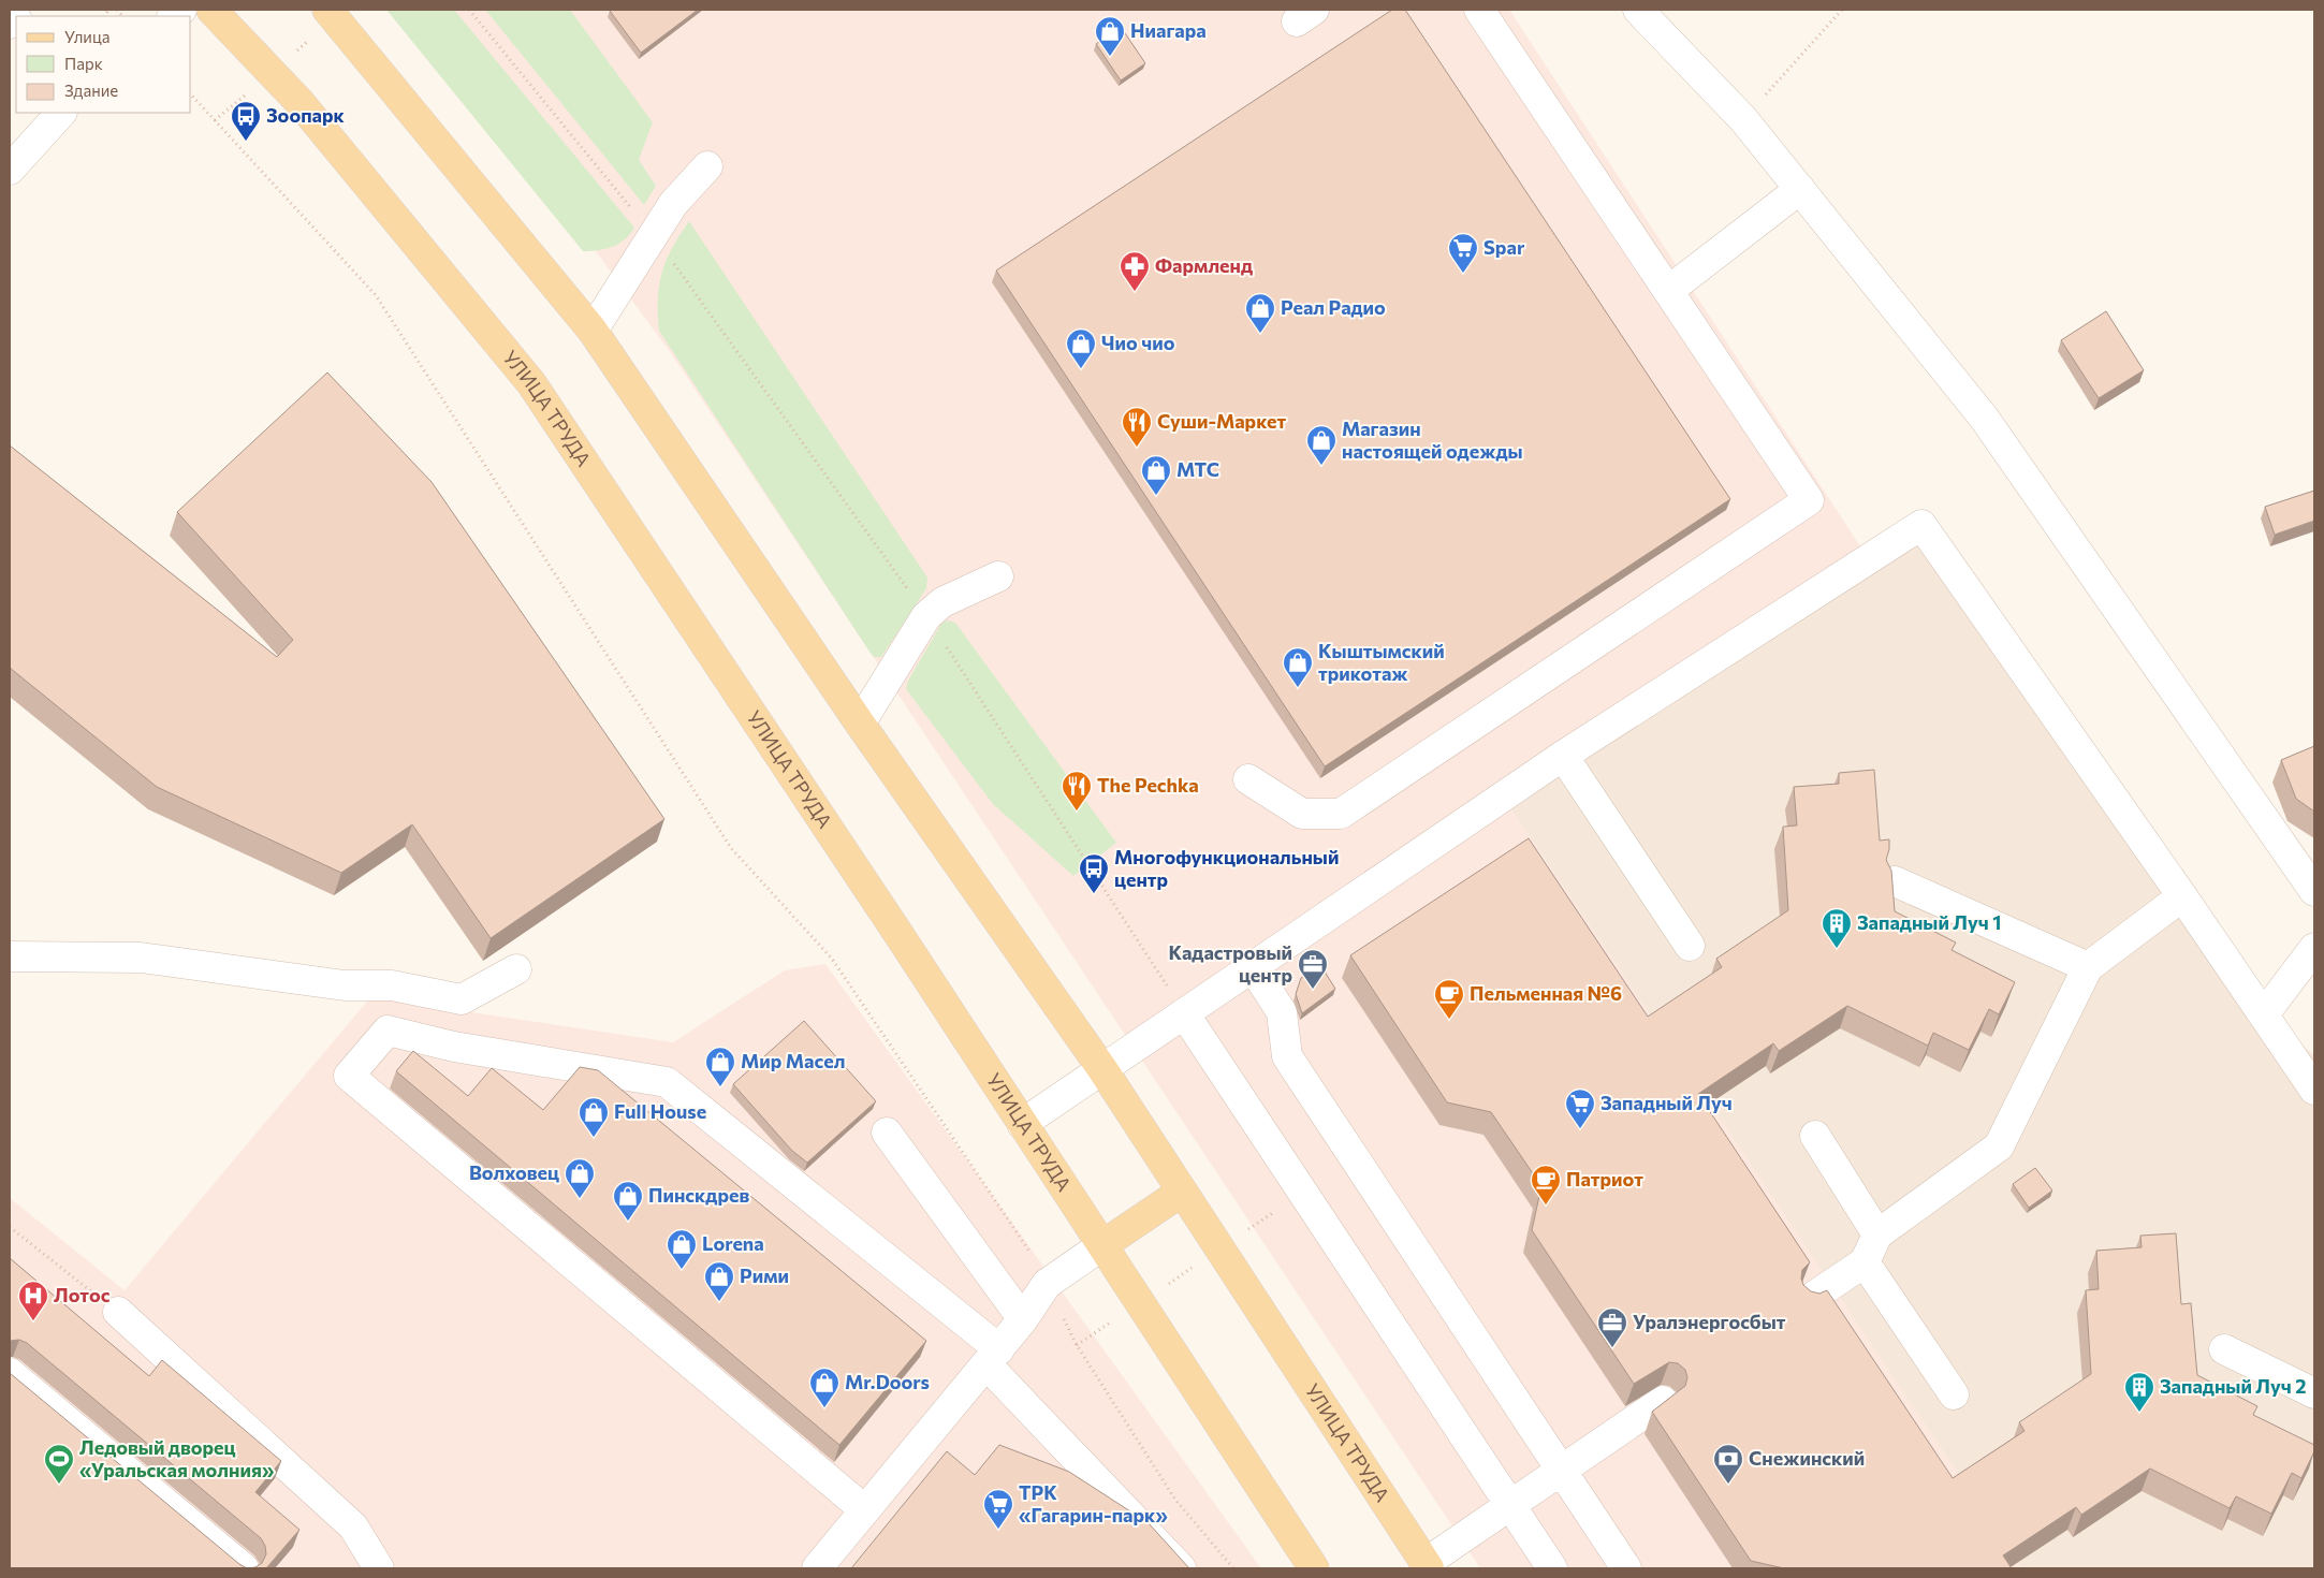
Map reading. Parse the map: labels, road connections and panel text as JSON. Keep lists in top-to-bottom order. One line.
{"streets":{"main road":["УЛИЦА ТРУДА"]},"places":{"shop":["Ниагара","Реал Радио","Чио чио","Магазин настоящей одежды","МТС","Кыштымский трикотаж","Мир Масел","Full House","Волховец","Пинскдрев","Lorena","Рими","Mr.Doors"],"bus stop":["Зоопарк","Многофункциональный центр"],"supermarket":["Spar","Западный Луч","ТРК «Гагарин-парк»"],"pharmacy":["Фармленд"],"restaurant":["Суши-Маркет","The Pechka"],"building":["Западный Луч 1","Западный Луч 2"],"office":["Кадастровый центр","Уралэнергосбыт"],"cafe":["Пельменная №6","Патриот"],"hospital":["Лотос"],"sports":["Ледовый дворец «Уральская молния»"],"bank":["Снежинский"]},"legend":["Улица","Парк","Здание"]}
